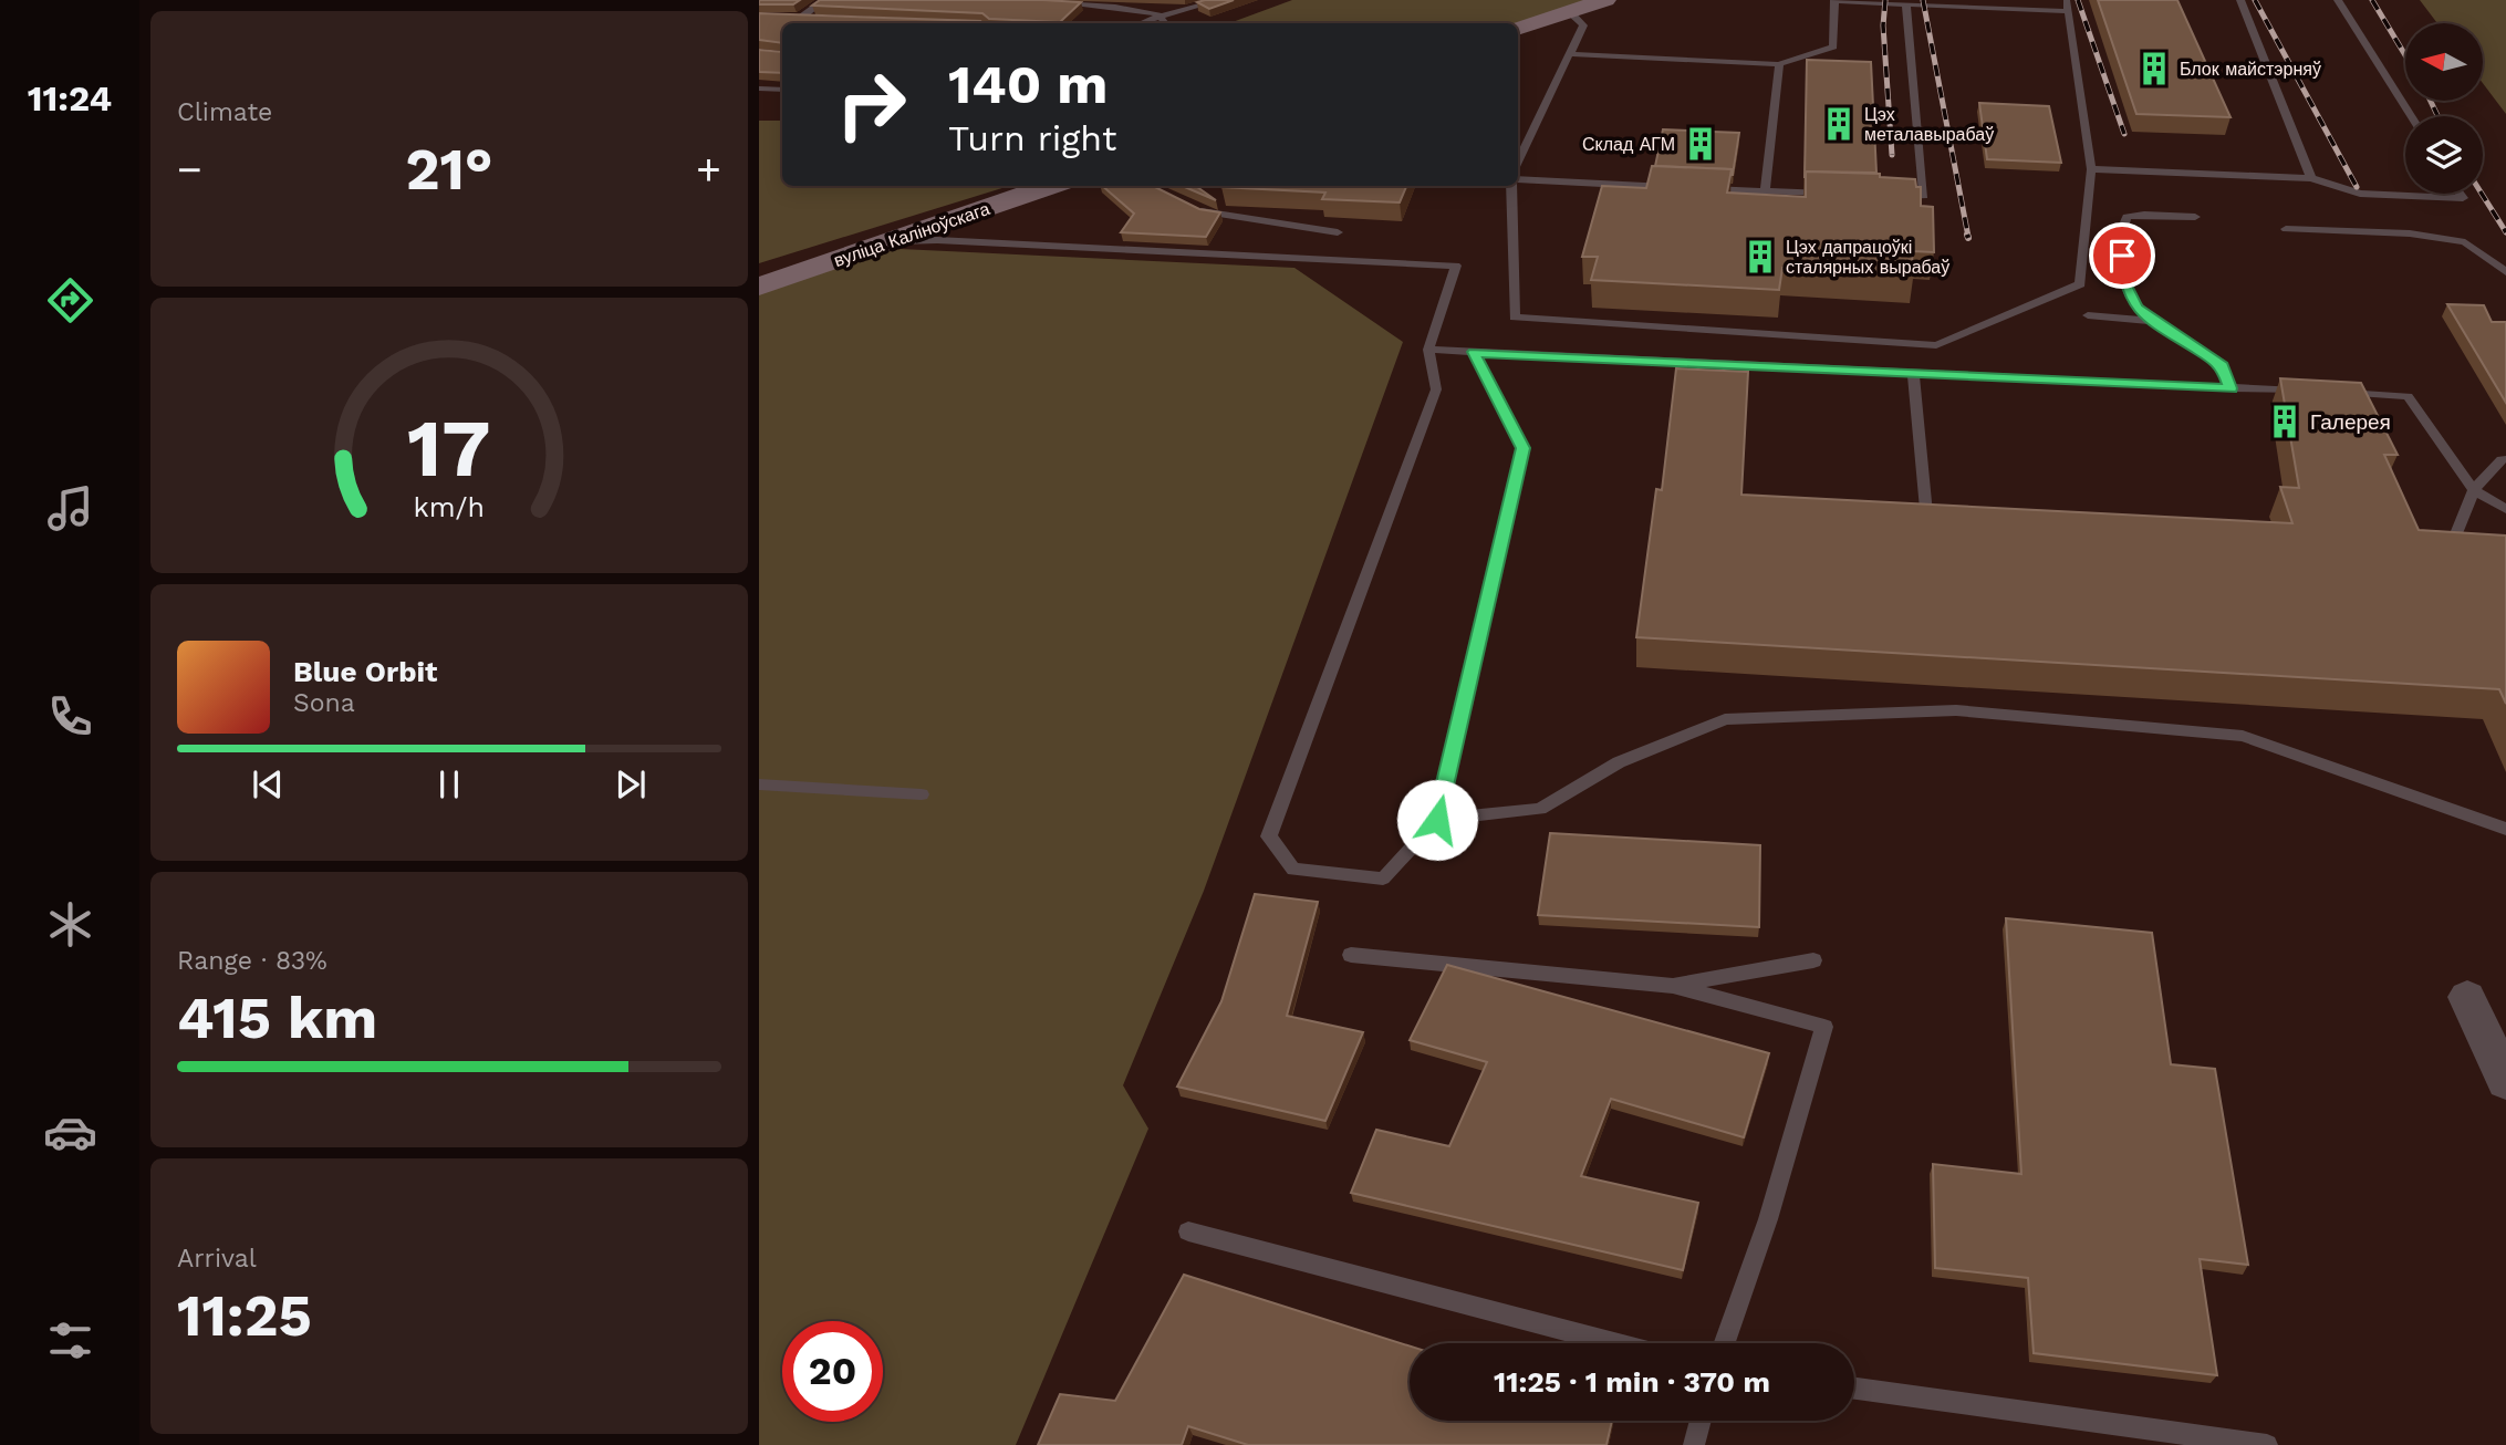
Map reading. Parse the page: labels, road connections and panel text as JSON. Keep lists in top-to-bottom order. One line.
{"streets":{"street":["вуліца Каліноўскага"]},"places":{"building":["Блок майстэрняў","Цэх металавырабаў","Склад АГМ","Цэх дапрацоўкі сталярных вырабаў","Галерея"]},"north":"left","page":{"tabs":"11:24","tile":["Climate",["Range · 83%","415 km"],["Arrival","11:25"]],"turn":["140 m","Turn right"],"heat":["−","21°","+"],"song":["Blue Orbit","Sona"],"limit":"20","trip":"11:25 · 1 min · 370 m","gauge":["17","km/h"]}}
